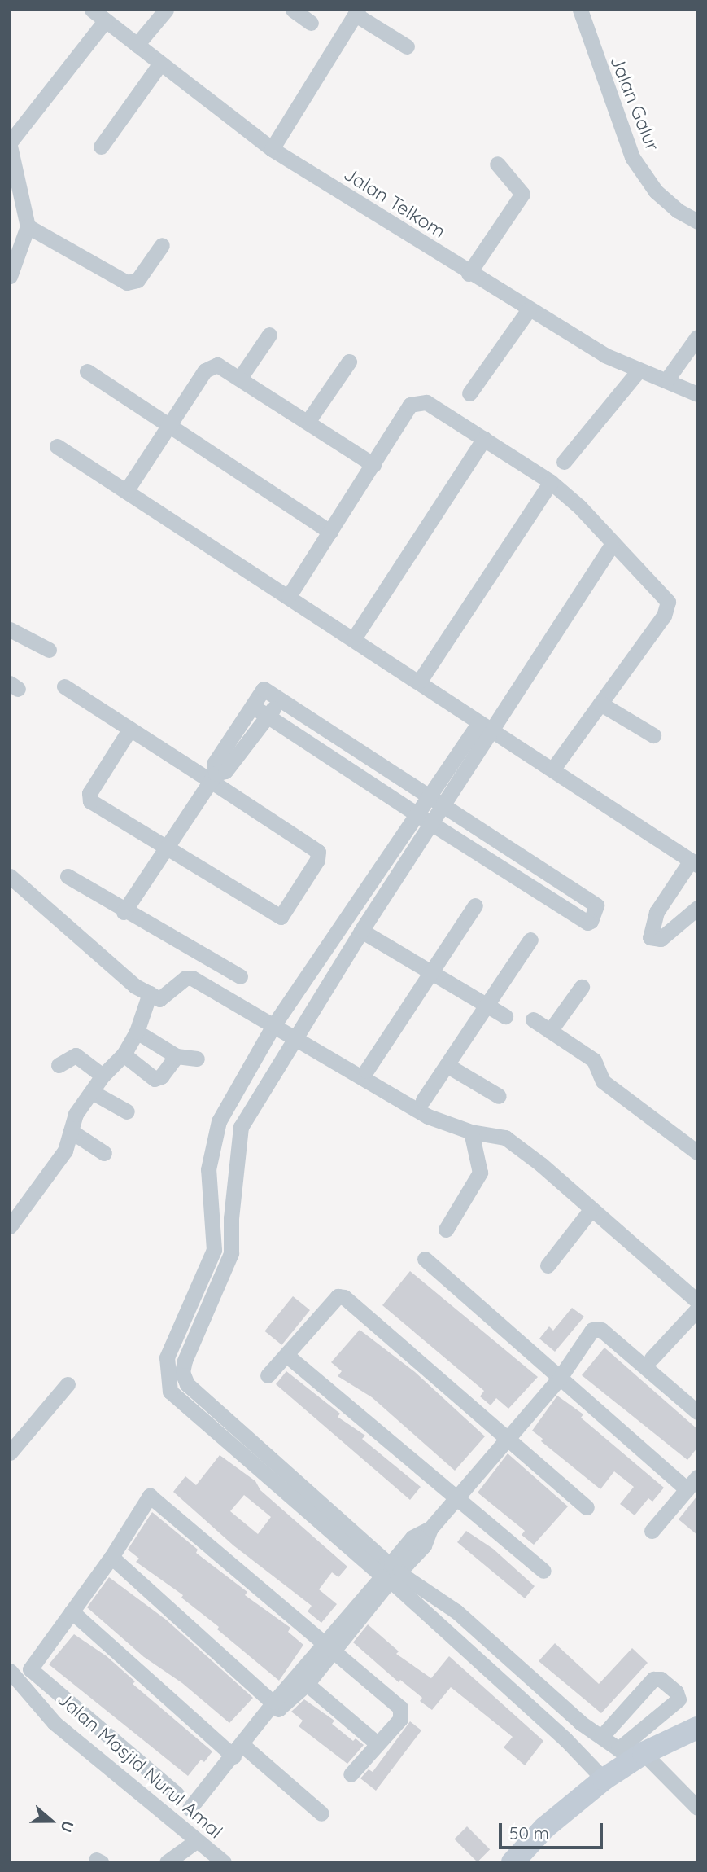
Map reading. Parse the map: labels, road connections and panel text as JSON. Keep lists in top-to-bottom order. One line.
{"streets":{"street":["Jalan Galur","Jalan Telkom","Jalan Masjid Nurul Amal"]},"scale_bar":"50 m","north":"right"}
